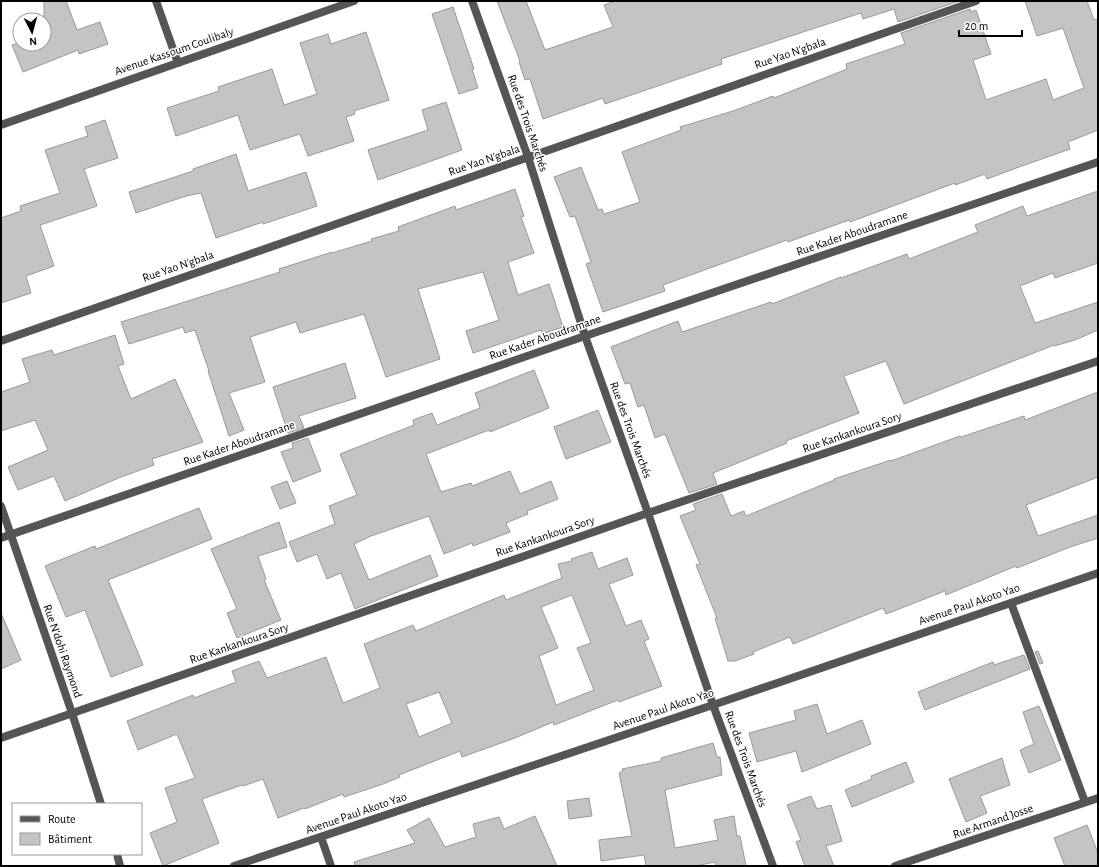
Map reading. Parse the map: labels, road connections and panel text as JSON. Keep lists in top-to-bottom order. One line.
{"streets":{"street":["Avenue Kassoum Coulibaly","Rue Yao N'gbala","Rue des Trois Marchés","Rue Kader Aboudramane","Rue Kankankoura Sory","Avenue Paul Akoto Yao","Rue N'dohi Raymond","Rue Armand Josse"]},"crossings":[["Rue Yao N'gbala","Rue des Trois Marchés"],["Rue des Trois Marchés","Rue Kader Aboudramane"],["Rue des Trois Marchés","Rue Kankankoura Sory"],["Rue des Trois Marchés","Avenue Paul Akoto Yao"],["Rue Kader Aboudramane","Rue N'dohi Raymond"],["Rue Kankankoura Sory","Rue N'dohi Raymond"]],"legend":["Route","Bâtiment"],"scale_bar":"20 m","north":"bottom"}
